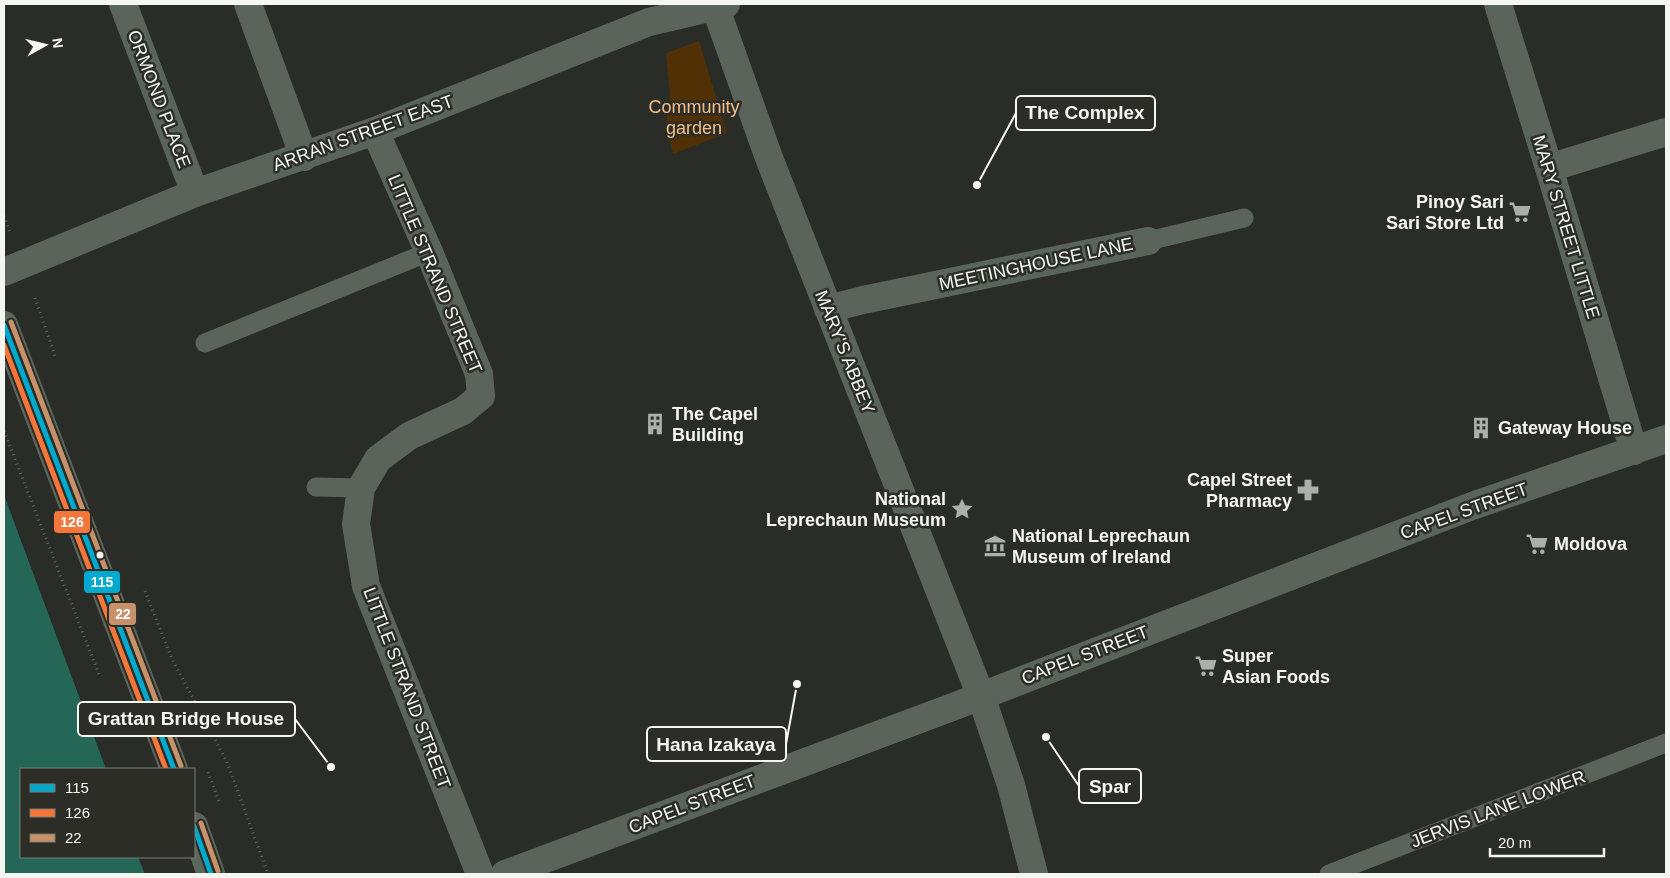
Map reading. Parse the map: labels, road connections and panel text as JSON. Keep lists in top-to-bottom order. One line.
{"streets":{"street":["ORMOND PLACE","ARRAN STREET EAST","MARY STREET LITTLE","MEETINGHOUSE LANE","LITTLE STRAND STREET","MARY'S ABBEY","CAPEL STREET"],"lane":["JERVIS LANE LOWER"]},"crossings":[["ORMOND PLACE","ARRAN STREET EAST"],["ARRAN STREET EAST","LITTLE STRAND STREET"],["ARRAN STREET EAST","MARY'S ABBEY"],["MARY STREET LITTLE","CAPEL STREET"],["MEETINGHOUSE LANE","MARY'S ABBEY"],["MARY'S ABBEY","CAPEL STREET"]],"parks":["Community garden"],"places":{"other":["The Complex","Hana Izakaya","Spar","Grattan Bridge House"],"supermarket":["Pinoy Sari Sari Store Ltd","Moldova","Super Asian Foods"],"building":["The Capel Building","Gateway House"],"pharmacy":["Capel Street Pharmacy"],"place":["National Leprechaun Museum"],"museum":["National Leprechaun Museum of Ireland"]},"lines":["transit line 22","transit line 115","transit line 126"],"legend":["115","126","22"],"scale_bar":"20 m","north":"right"}
